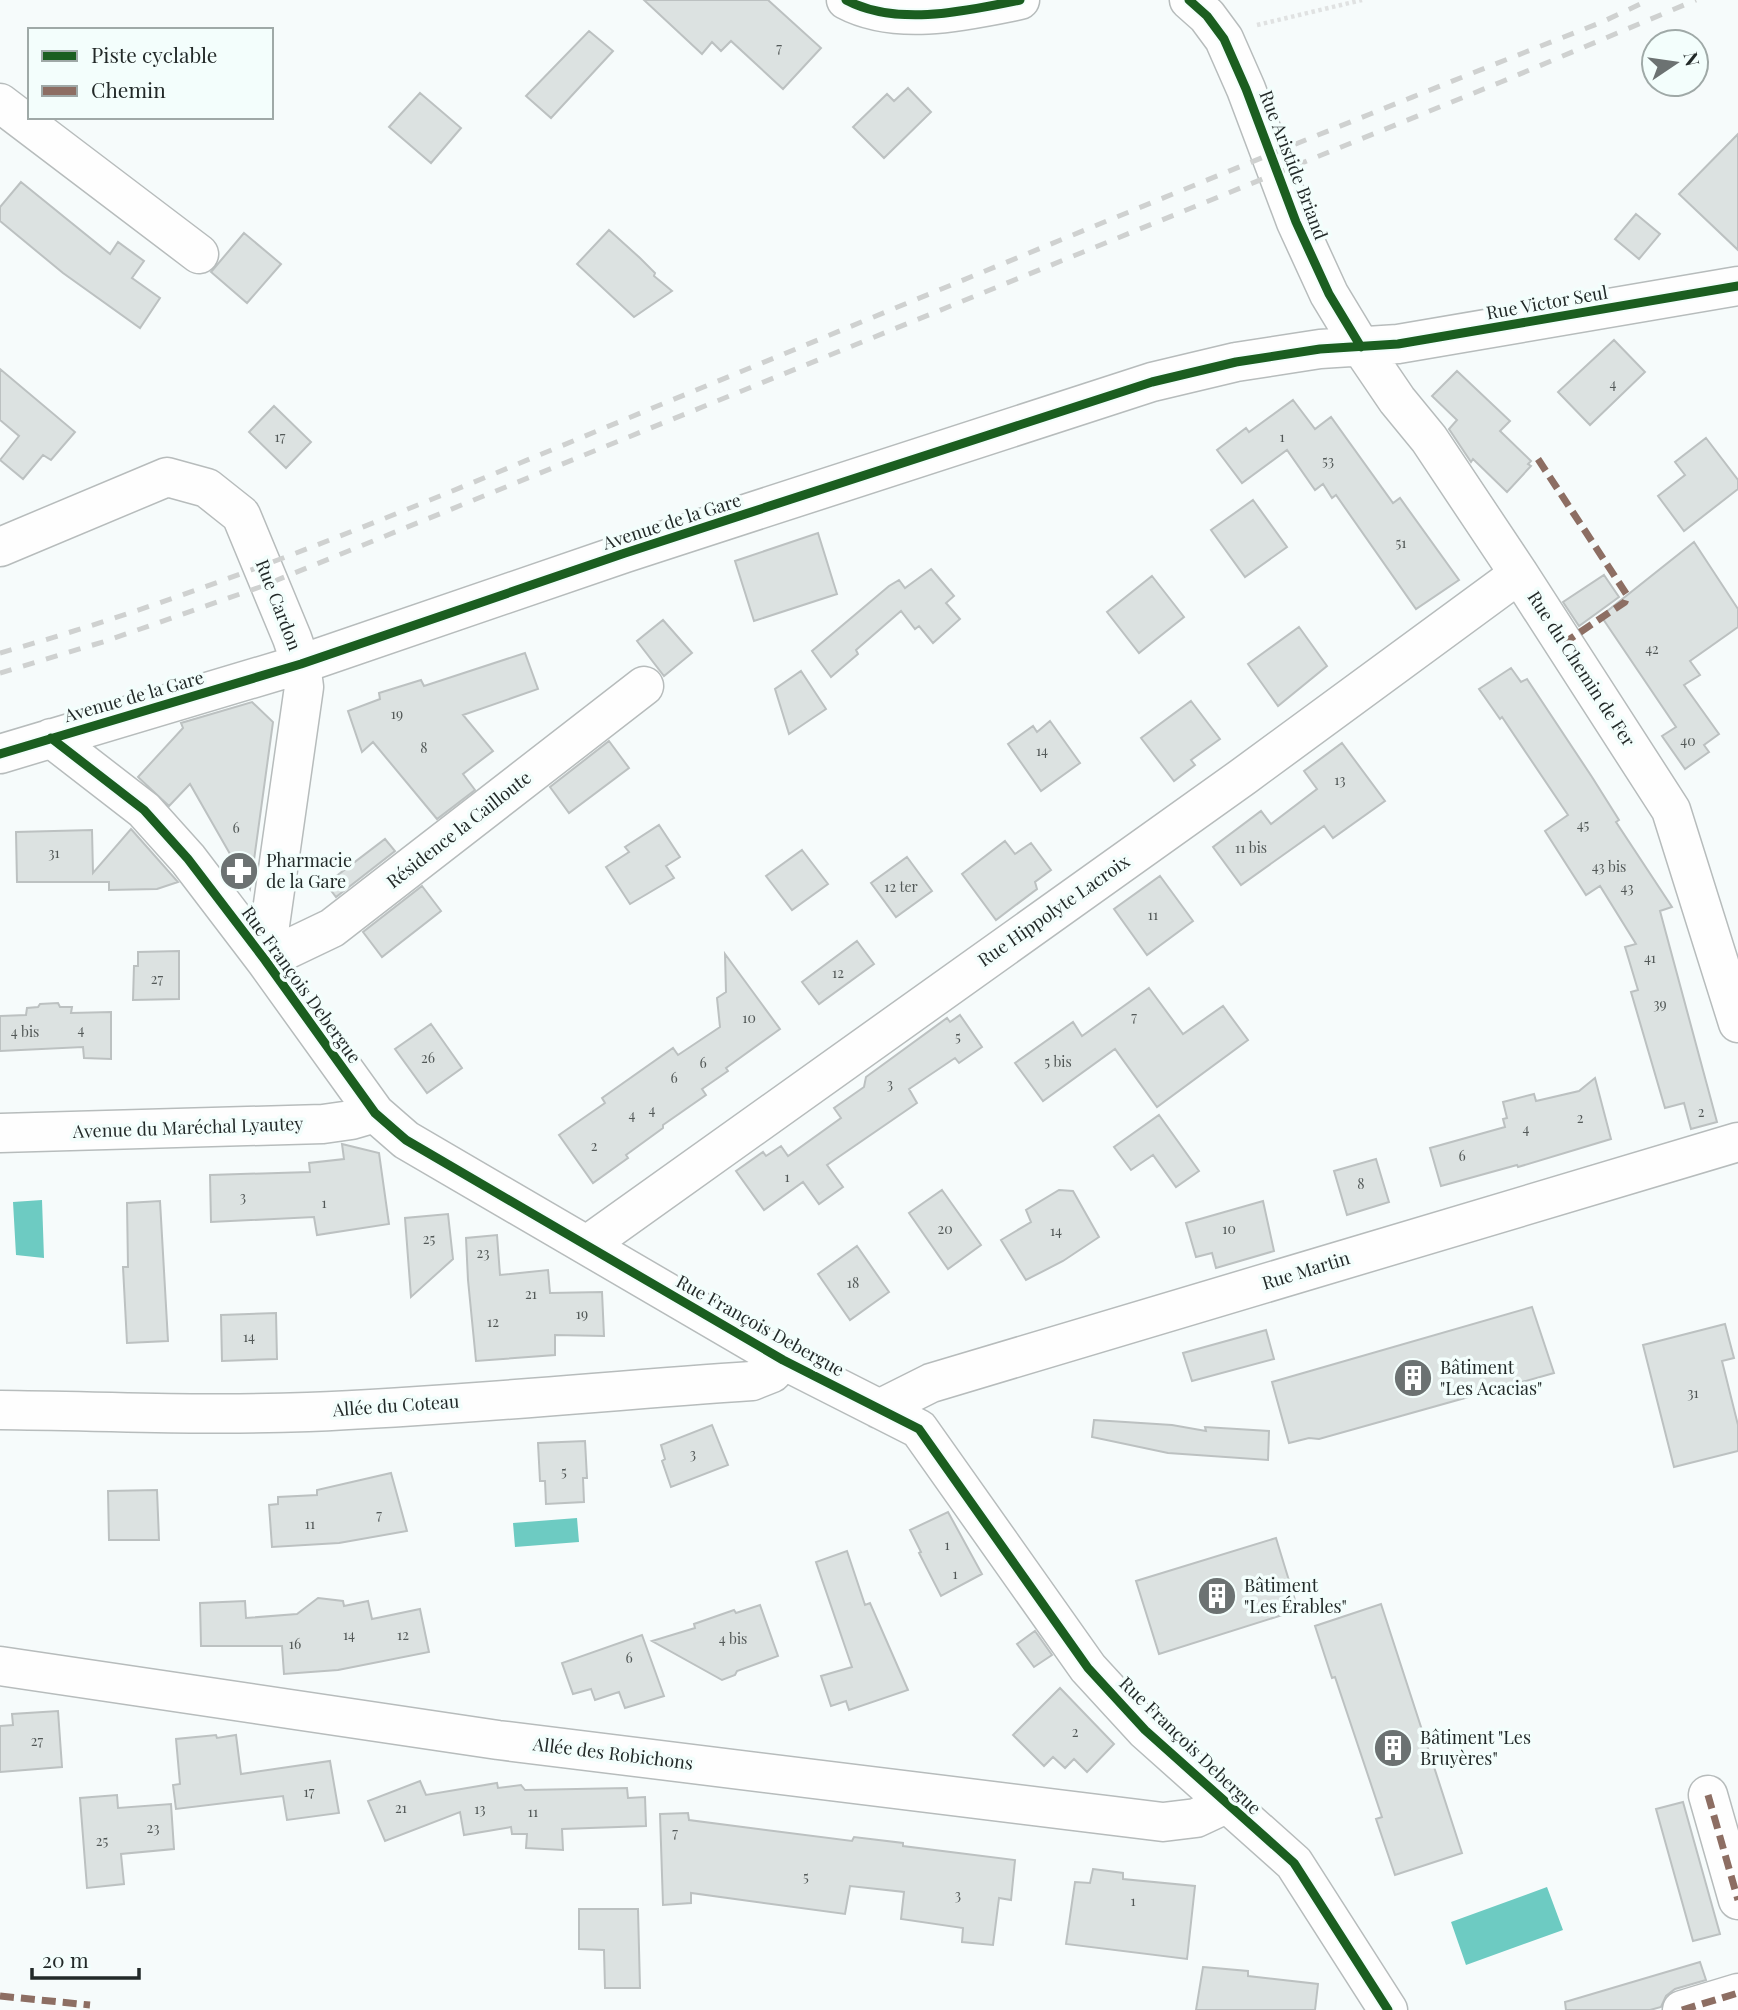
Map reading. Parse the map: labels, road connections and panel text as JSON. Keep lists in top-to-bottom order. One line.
{"streets":{"street":["Rue Aristide Briand","Rue Victor Seul","Avenue de la Gare","Rue Cardon","Rue du Chemin de Fer","Résidence la Cailloute","Rue Hippolyte Lacroix","Rue François Debergue","Avenue du Maréchal Lyautey","Rue Martin","Allée du Coteau","Allée des Robichons"]},"crossings":[["Rue Aristide Briand","Rue Victor Seul"],["Rue Aristide Briand","Avenue de la Gare"],["Rue Aristide Briand","Rue du Chemin de Fer"],["Rue Victor Seul","Avenue de la Gare"],["Rue Victor Seul","Rue du Chemin de Fer"],["Avenue de la Gare","Rue Cardon"],["Avenue de la Gare","Rue du Chemin de Fer"],["Avenue de la Gare","Rue François Debergue"],["Rue Cardon","Résidence la Cailloute"],["Rue Cardon","Rue François Debergue"],["Rue du Chemin de Fer","Rue Hippolyte Lacroix"],["Résidence la Cailloute","Rue François Debergue"],["Rue Hippolyte Lacroix","Rue François Debergue"],["Rue François Debergue","Avenue du Maréchal Lyautey"],["Rue François Debergue","Rue Martin"],["Rue François Debergue","Allée du Coteau"],["Rue François Debergue","Allée des Robichons"]],"places":{"pharmacy":["Pharmacie de la Gare"],"building":["Bâtiment \"Les Acacias\"","Bâtiment \"Les Érables\"","Bâtiment \"Les Bruyères\""]},"house_numbers":["7","4","17","1","53","51","42","19","40","8","14","13","45","6","11 bis","31","43 bis","12 ter","43","11","41","12","27","39","7","10","4","4 bis","5","26","5 bis","6","6","3","4","2","4","2","4","2","6","1","8","3","1","20","10","14","25","23","18","21","19","12","14","31","3","5","7","11","1","1","14","12","4 bis","16","6","2","27","17","21","13","11","23","7","25","5","3","1"],"legend":["Piste cyclable","Chemin"],"scale_bar":"20 m","north":"right"}
